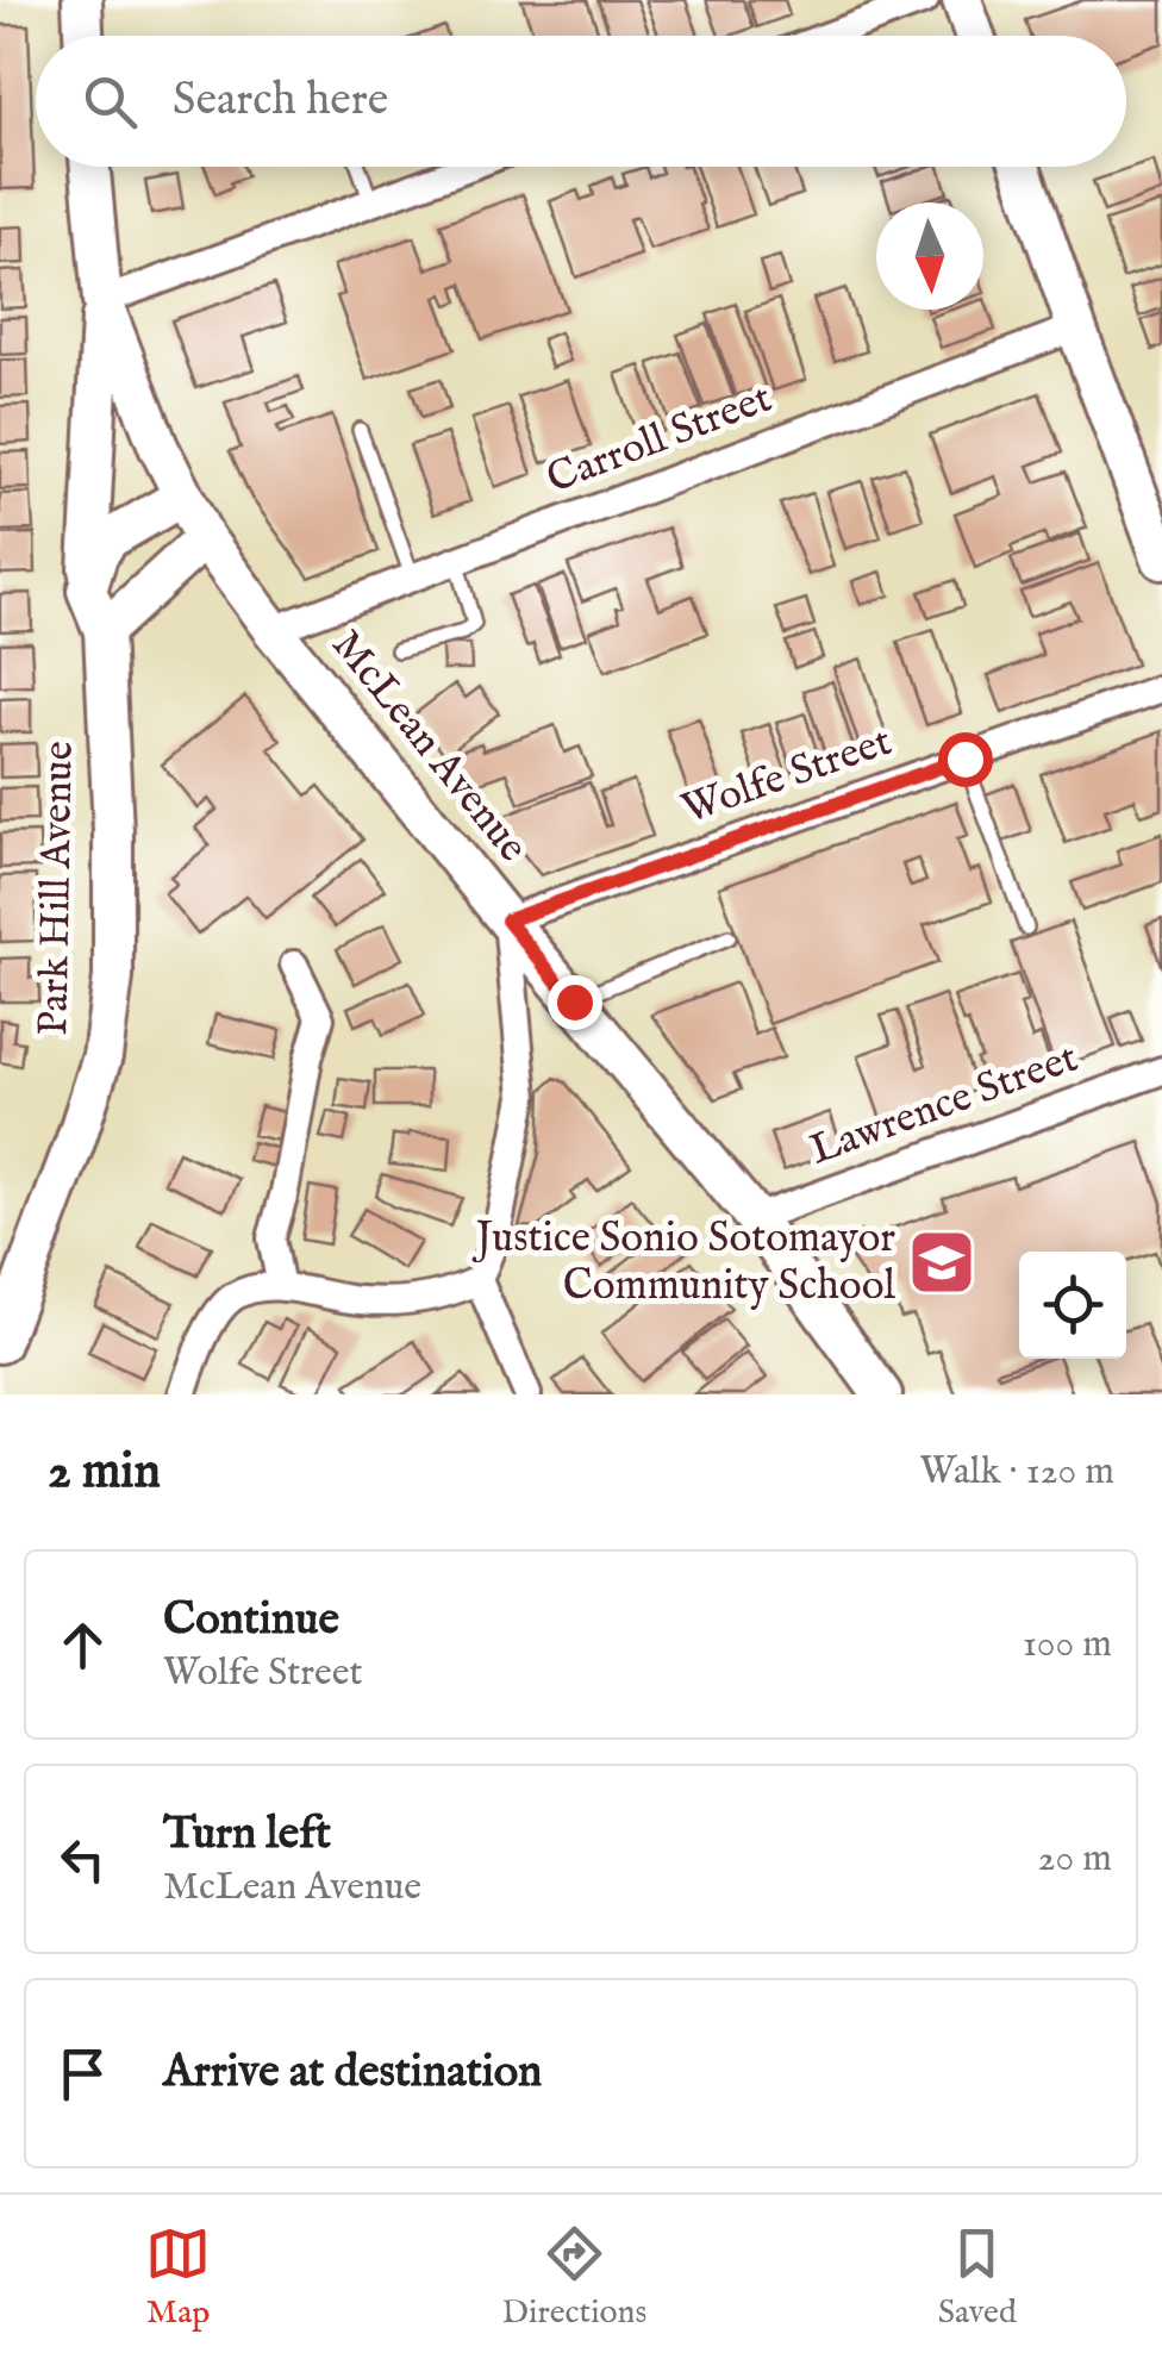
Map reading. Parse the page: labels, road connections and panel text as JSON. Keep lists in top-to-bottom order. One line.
{"streets":{"street":["Carroll Street","McLean Avenue","Wolfe Street","Park Hill Avenue","Lawrence Street"]},"crossings":[["Carroll Street","McLean Avenue"],["McLean Avenue","Wolfe Street"],["McLean Avenue","Lawrence Street"]],"places":{"school or university":["Justice Sonio Sotomayor Community School"]},"north":"bottom","page":{"search":"Search here","heading":["2 min","Walk · 120 m"],"list":[["Continue","Wolfe Street","100 m"],["Turn left","McLean Avenue","20 m"],"Arrive at destination"],"nav":["Map","Directions","Saved"]}}
